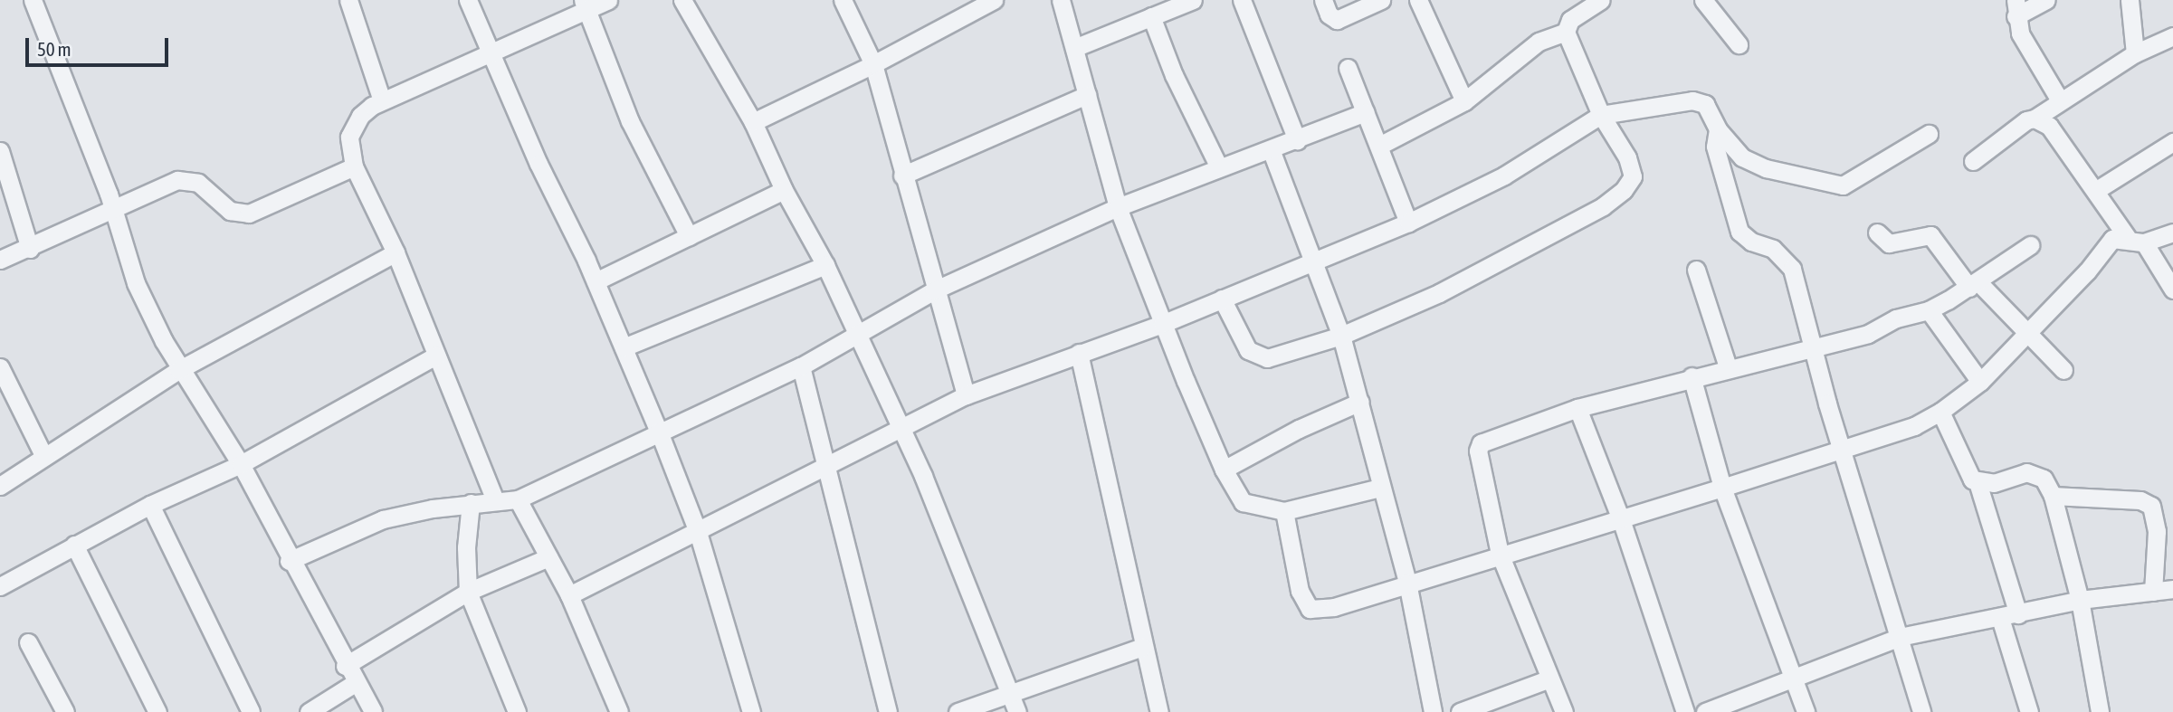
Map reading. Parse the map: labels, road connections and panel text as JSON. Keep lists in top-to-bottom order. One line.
{"scale_bar":"50 m"}
